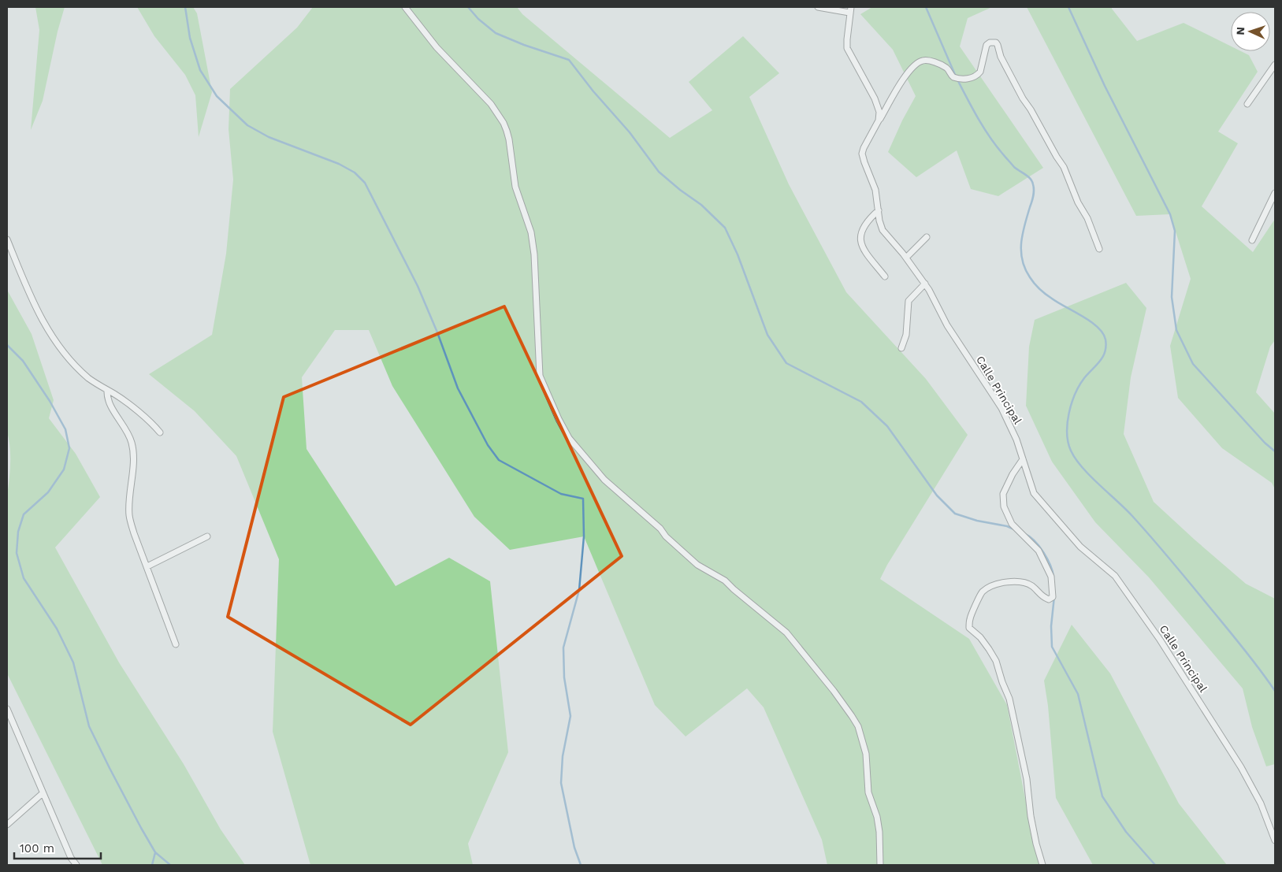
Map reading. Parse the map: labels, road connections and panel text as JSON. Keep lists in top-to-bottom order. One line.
{"streets":{"street":["Calle Principal"]},"scale_bar":"100 m","north":"left"}
